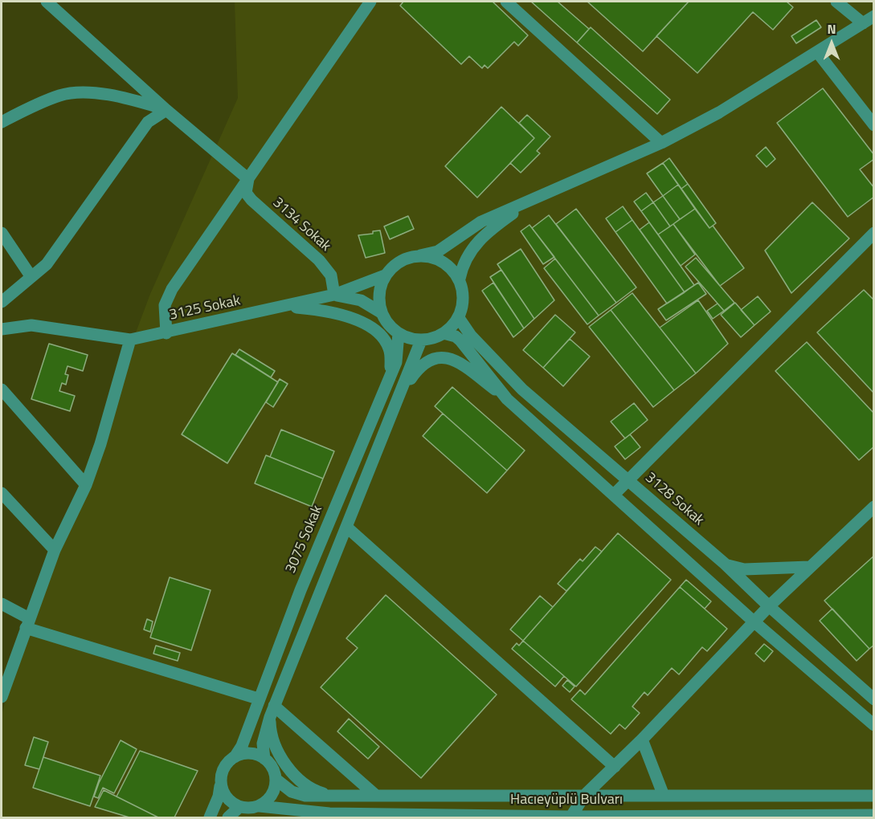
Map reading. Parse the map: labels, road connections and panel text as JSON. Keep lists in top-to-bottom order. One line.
{"streets":{"street":["3134 Sokak","3125 Sokak","3128 Sokak","3075 Sokak","Hacıeyüplü Bulvarı"]},"crossings":[["3134 Sokak","3125 Sokak"],["3125 Sokak","3128 Sokak"],["3125 Sokak","3075 Sokak"],["3128 Sokak","3075 Sokak"],["3075 Sokak","Hacıeyüplü Bulvarı"]],"north":"top"}
